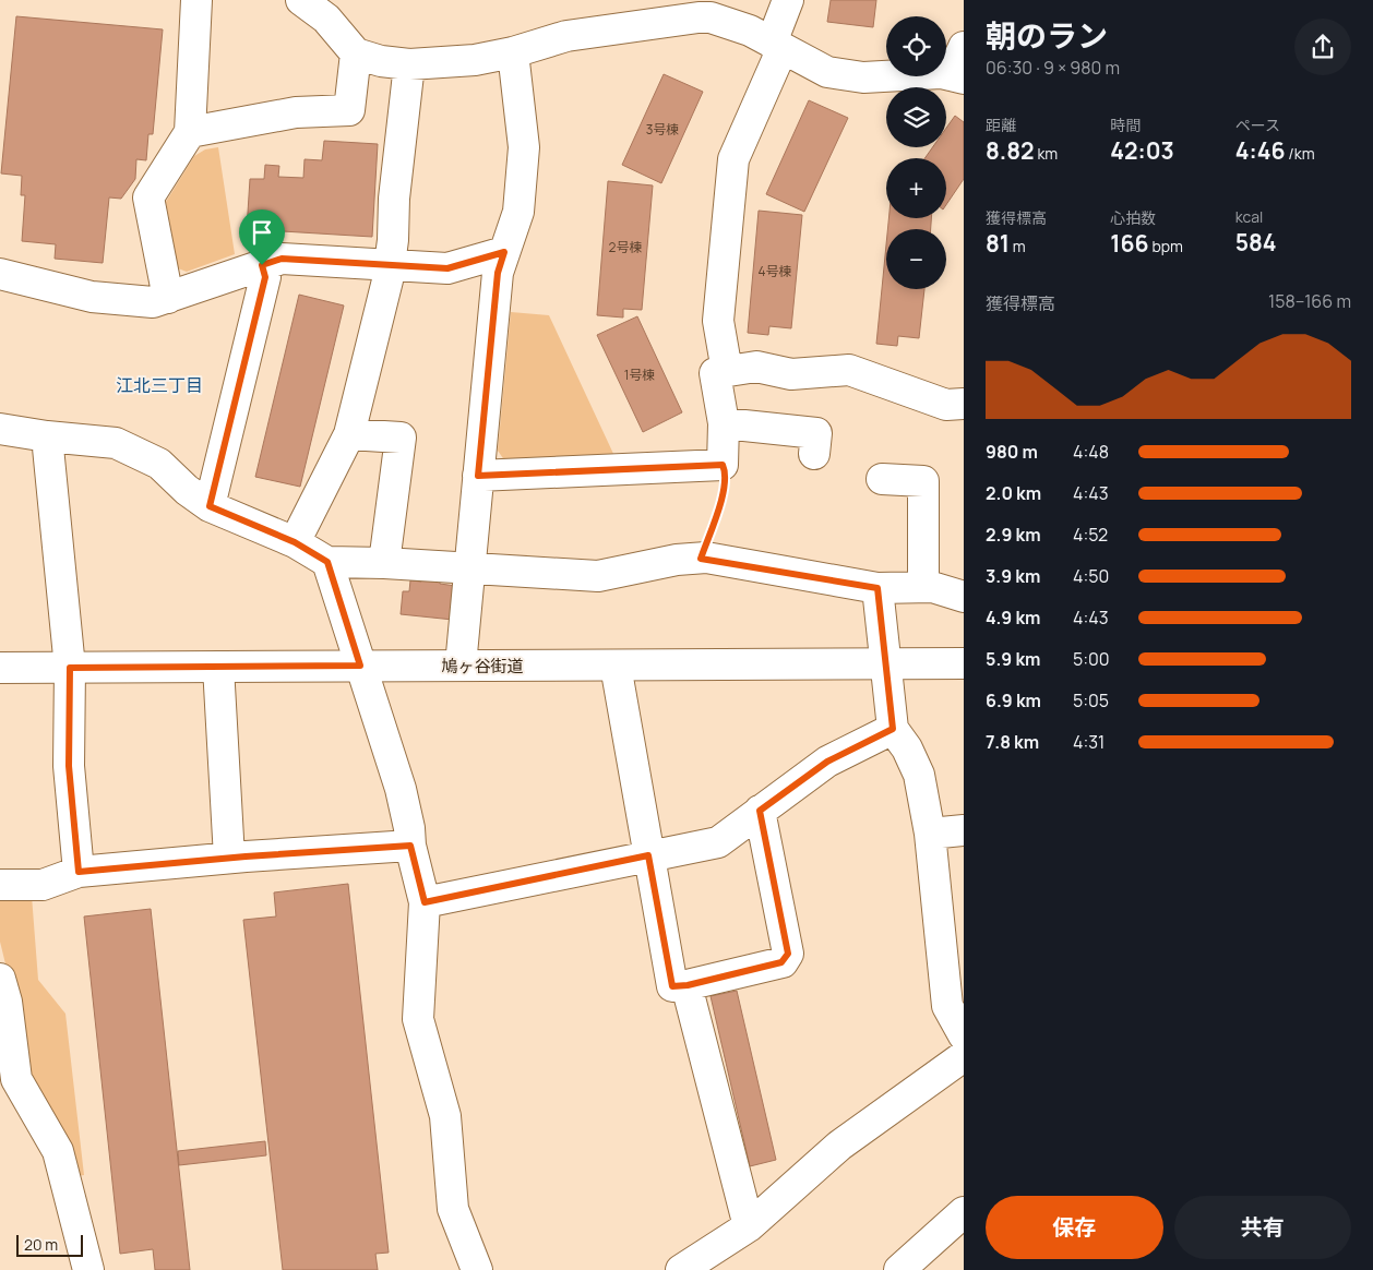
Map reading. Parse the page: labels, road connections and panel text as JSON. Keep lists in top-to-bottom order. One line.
{"streets":{"street":["鳩ヶ谷街道"]},"districts":["江北三丁目"],"house_numbers":["3号棟","2号棟","4号棟","1号棟"],"scale_bar":"20 m","page":{"heading":["朝のラン","06:30 · 9 × 980 m"],"map_buttons":["+","−"],"stats":[["距離","8.82 km"],["時間","42:03"],["ペース","4:46 /km"],["獲得標高","81 m"],["心拍数","166 bpm"],["kcal","584"]],"chart":["獲得標高","158–166 m"],"list":[{"name":"980 m","note":"4:48"},{"name":"2.0 km","note":"4:43"},{"name":"2.9 km","note":"4:52"},{"name":"3.9 km","note":"4:50"},{"name":"4.9 km","note":"4:43"},{"name":"5.9 km","note":"5:00"},{"name":"6.9 km","note":"5:05"},{"name":"7.8 km","note":"4:31"}],"buttons":["保存","共有"],"scale":"20 m"}}
